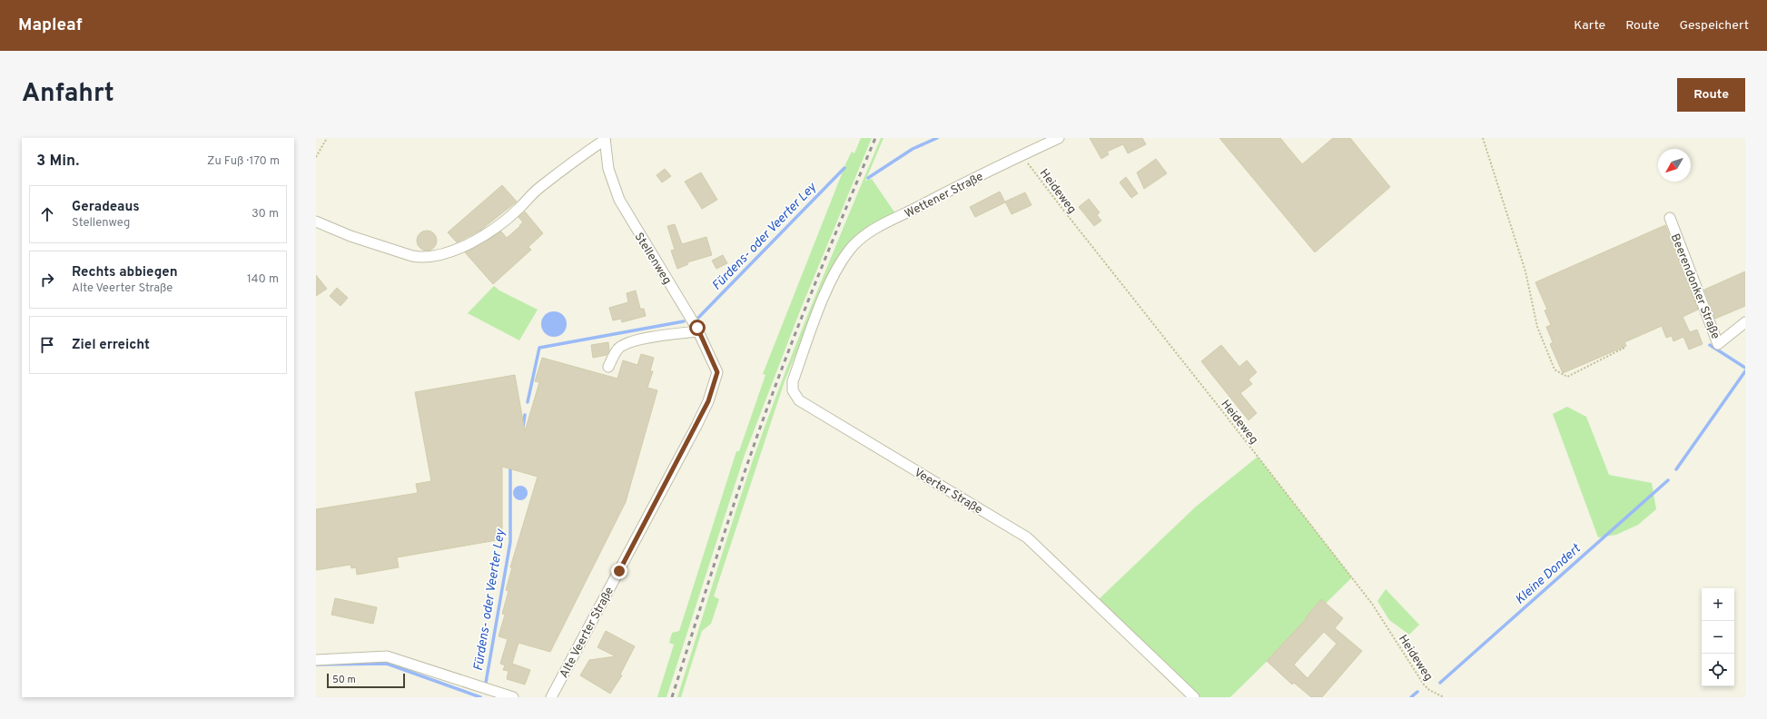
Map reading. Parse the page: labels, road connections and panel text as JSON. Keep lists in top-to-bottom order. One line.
{"streets":{"street":["Wettener Straße","Stellenweg","Beerendonker Straße","Veerter Straße","Alte Veerter Straße"],"path":["Heideweg"]},"crossings":[["Heideweg","Wettener Straße"],["Wettener Straße","Veerter Straße"],["Stellenweg","Alte Veerter Straße"]],"water":["Fürdens- oder Veerter Ley","Kleine Dondert"],"scale_bar":"50 m","north":"bottom left","page":{"header":"Mapleaf","nav":["Karte","Route","Gespeichert"],"title":"Anfahrt","buttons":"Route","heading":["3 Min.","Zu Fuß · 170 m"],"list":[["Geradeaus","Stellenweg","30 m"],["Rechts abbiegen","Alte Veerter Straße","140 m"],"Ziel erreicht"],"map_buttons":["+","−"],"scale":"50 m"}}
